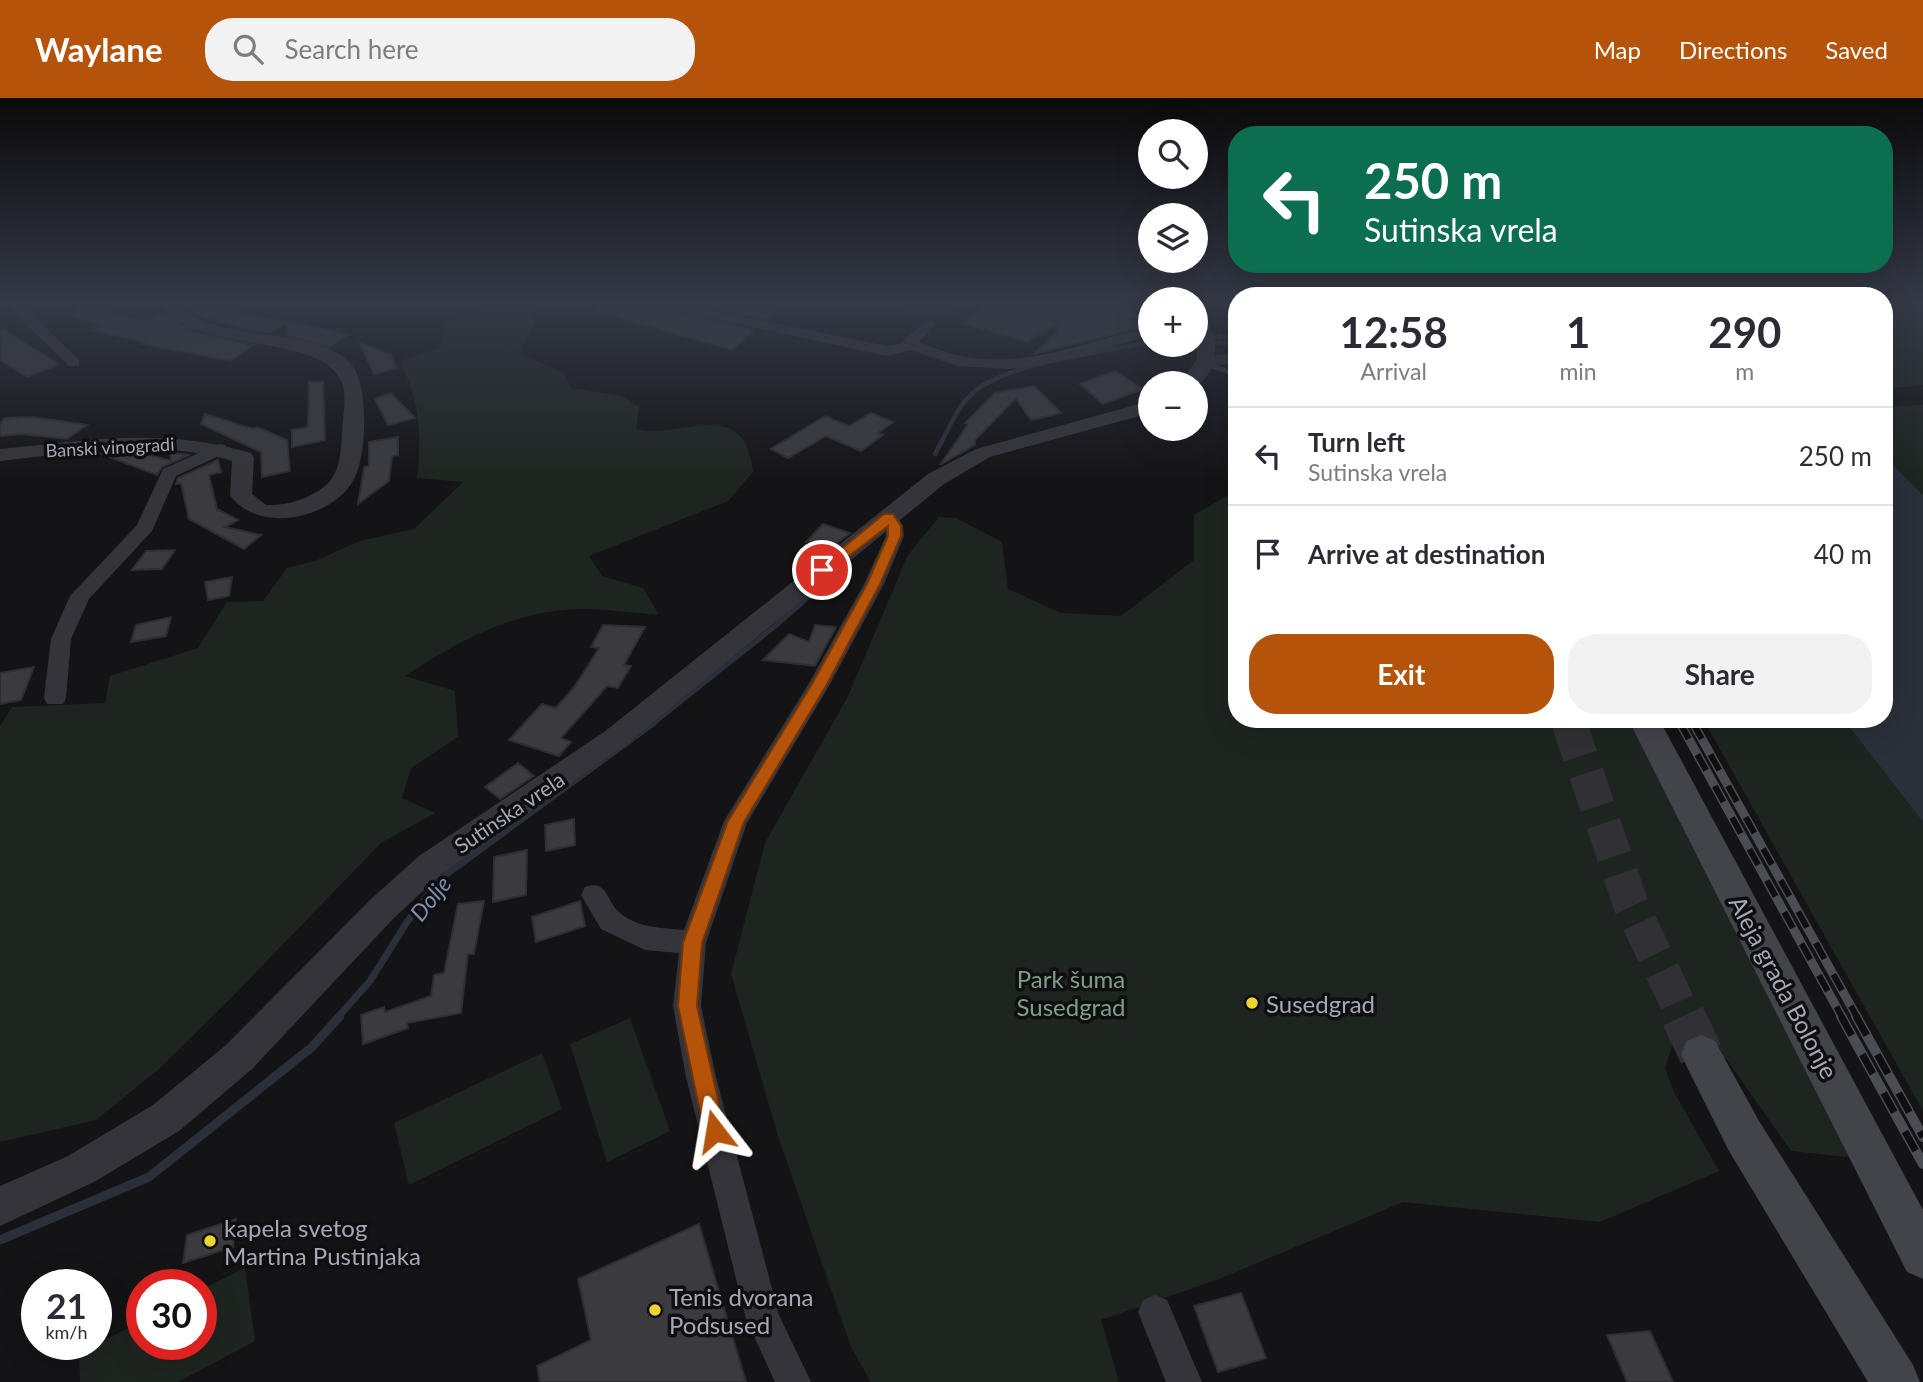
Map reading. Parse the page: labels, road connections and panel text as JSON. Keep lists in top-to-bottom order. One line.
{"streets":{"main road":["Aleja grada Bolonje"],"street":["Banski vinogradi","Sutinska vrela"]},"water":["Dolje"],"parks":["Park šuma Susedgrad"],"places":["Susedgrad","kapela svetog Martina Pustinjaka","Tenis dvorana Podsused"],"page":{"header":"Waylane","search":"Search here","nav":["Map","Directions","Saved"],"map_buttons":["+","−"],"turn":["250 m","Sutinska vrela"],"eta":["12:58","Arrival","1","min","290","m"],"list":[{"name":"Turn left","note":"Sutinska vrela","value":"250 m"},{"name":"Arrive at destination","value":"40 m"}],"buttons":["Exit","Share"],"speed":"21 km/h","limit":"30"}}
